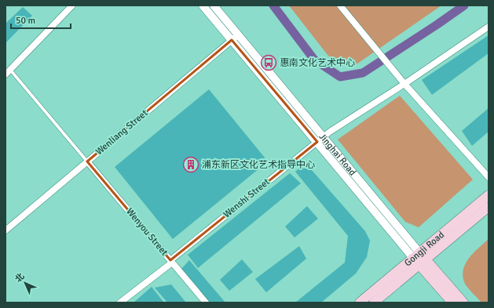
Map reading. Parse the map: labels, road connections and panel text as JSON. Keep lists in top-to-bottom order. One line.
{"streets":{"main road":["Jinghai Road","Gongji Road"],"street":["Wenliang Street","Wenshi Street","Wenyou Street"]},"crossings":[["Wenliang Street","Jinghai Road"],["Wenliang Street","Wenyou Street"],["Jinghai Road","Wenshi Street"],["Jinghai Road","Gongji Road"],["Wenshi Street","Wenyou Street"]],"places":{"bus stop":["惠南文化艺术中心"],"building":["浦东新区文化艺术指导中心"]},"scale_bar":"50 m","north":"top left"}
